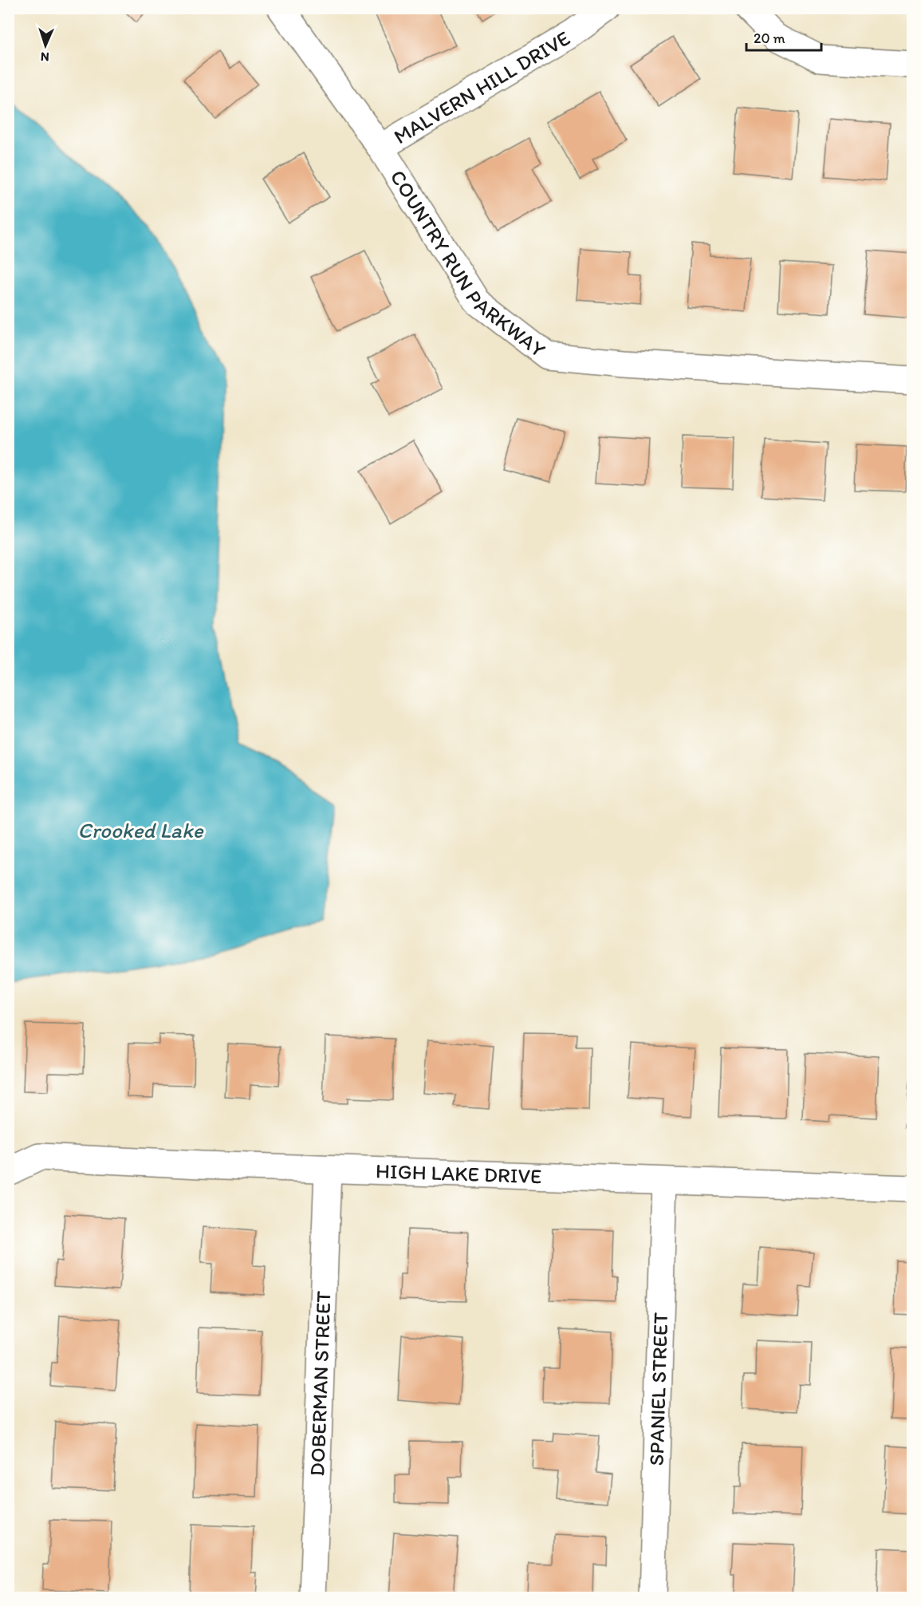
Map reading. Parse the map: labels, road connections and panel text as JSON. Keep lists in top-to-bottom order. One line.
{"streets":{"street":["MALVERN HILL DRIVE","COUNTRY RUN PARKWAY","HIGH LAKE DRIVE","DOBERMAN STREET","SPANIEL STREET"]},"crossings":[["MALVERN HILL DRIVE","COUNTRY RUN PARKWAY"],["HIGH LAKE DRIVE","DOBERMAN STREET"],["HIGH LAKE DRIVE","SPANIEL STREET"]],"water":["Crooked Lake"],"scale_bar":"20 m","north":"bottom"}
